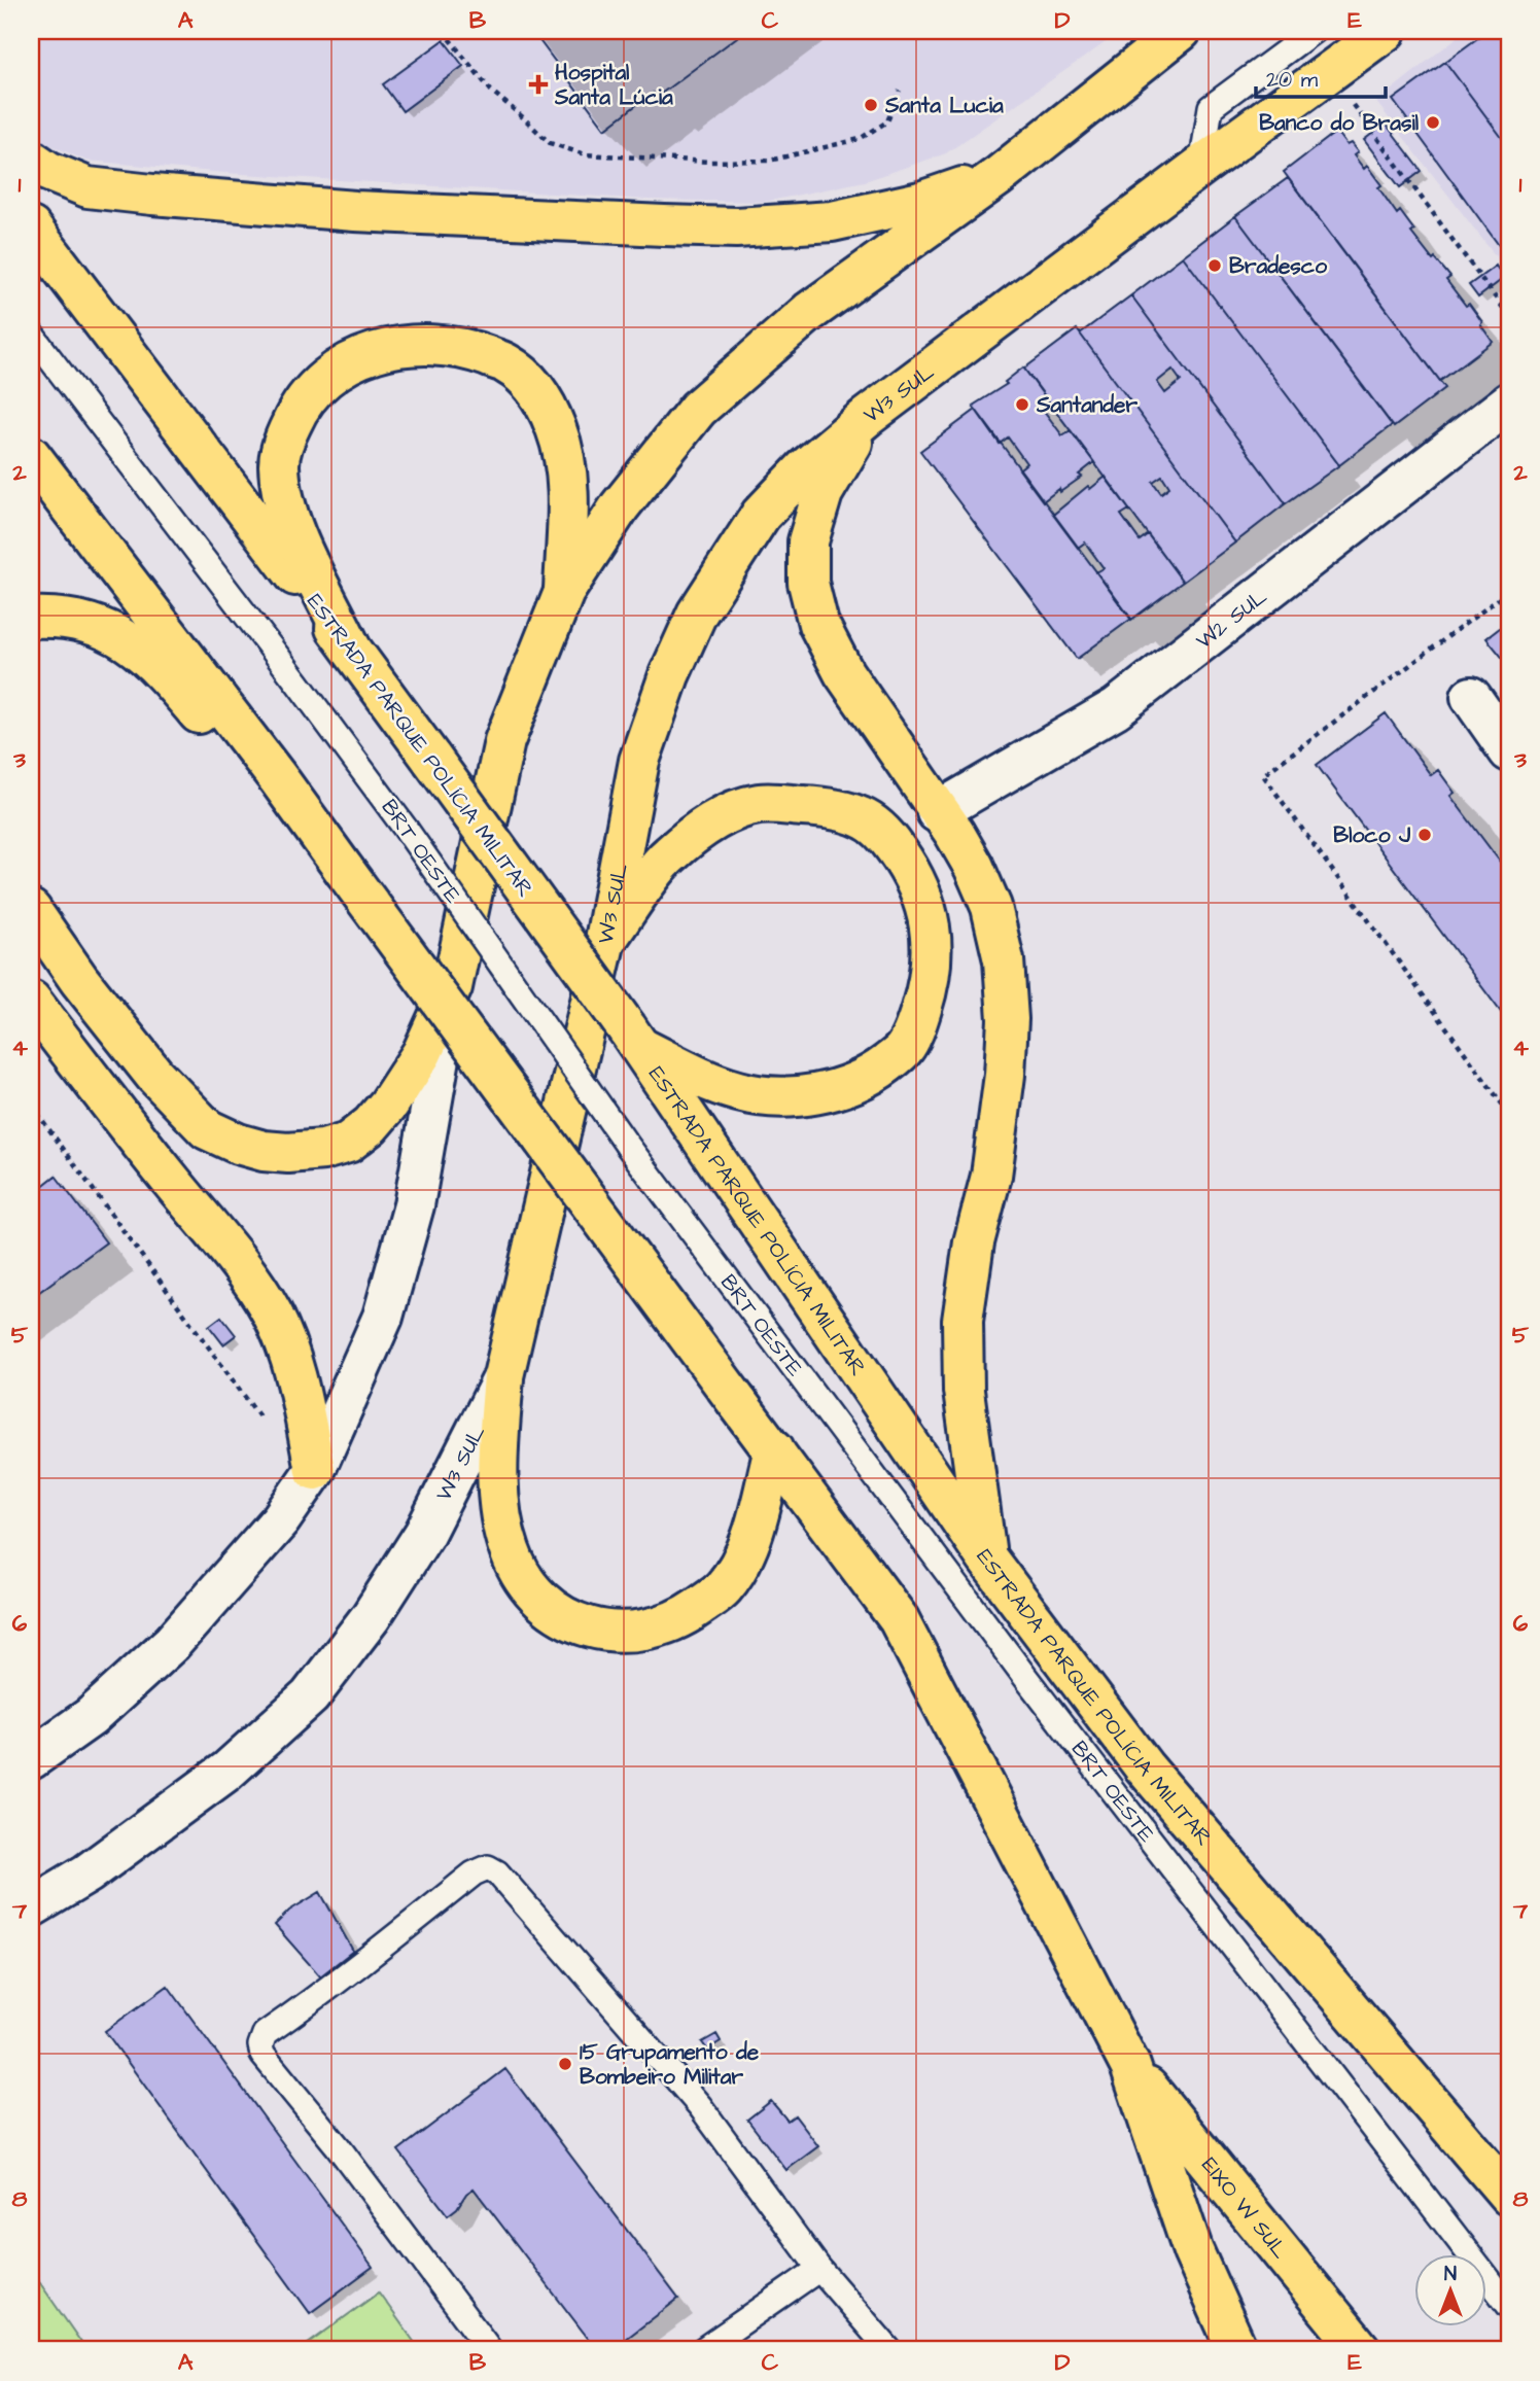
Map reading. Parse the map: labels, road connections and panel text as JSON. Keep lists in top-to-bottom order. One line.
{"streets":{"main road":["W3 SUL","ESTRADA PARQUE POLÍCIA MILITAR","EIXO W SUL"],"street":["W2 SUL"],"lane":["BRT OESTE"]},"places":{"health":["Hospital Santa Lúcia"],"other":["Santa Lucia","Banco do Brasil","Bradesco","Santander","Bloco J","15 Grupamento de Bombeiro Militar"]},"scale_bar":"20 m","north":"top","grid":{"columns":["A","B","C","D","E"],"rows":["1","2","3","4","5","6","7","8"]}}
